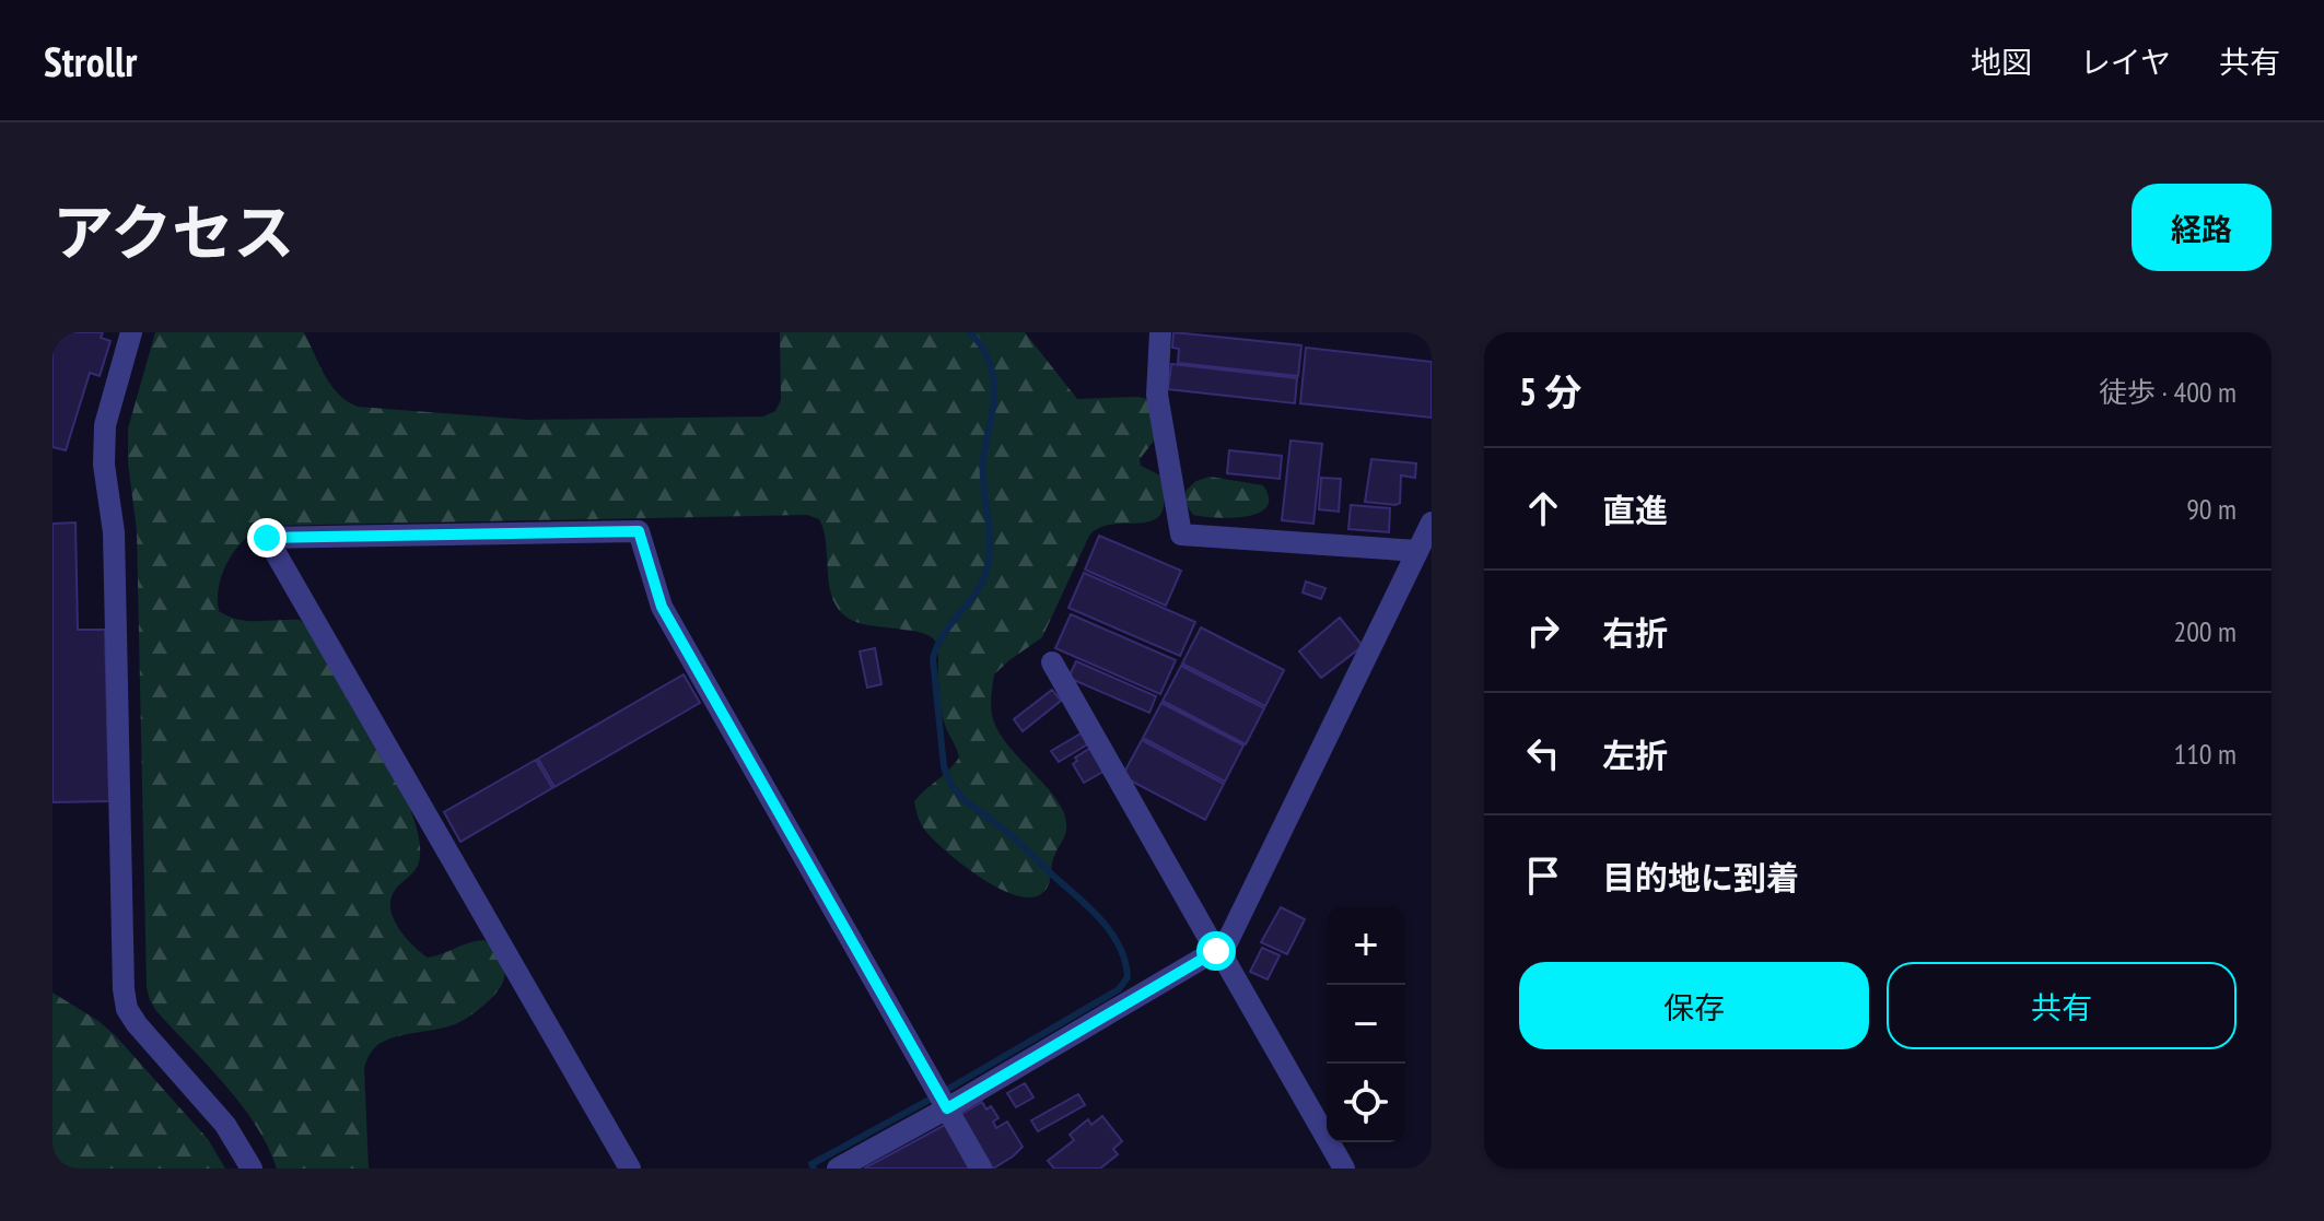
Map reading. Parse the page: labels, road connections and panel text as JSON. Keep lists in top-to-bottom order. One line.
{"page":{"header":"Strollr","nav":["地図","レイヤ","共有"],"title":"アクセス","buttons":["経路",["保存","共有"]],"heading":["5 分","徒歩 · 400 m"],"list":[["直進","90 m"],["右折","200 m"],["左折","110 m"],"目的地に到着"],"map_buttons":["+","−"]}}
